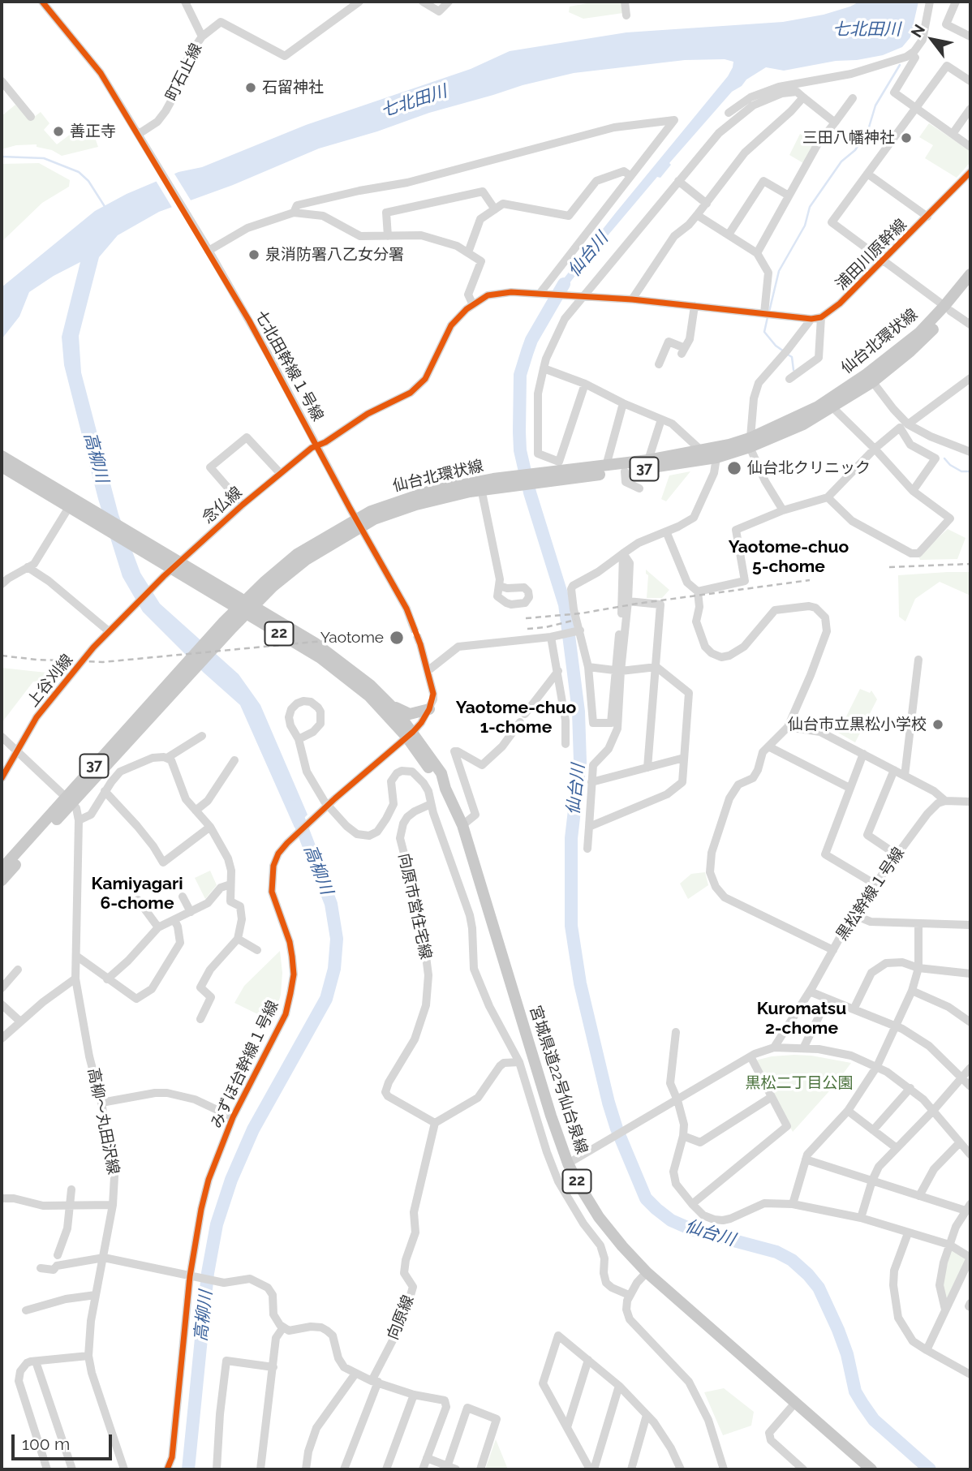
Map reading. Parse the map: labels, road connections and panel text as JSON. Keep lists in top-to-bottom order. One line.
{"streets":{"main road":["仙台北環状線","37","22","宮城県道22号仙台泉線"],"street":["町石止線","浦田川原幹線","七北田幹線１号線","念仏線","上谷刈線","黒松幹線１号線","向原市営住宅線","みずほ台幹線１号線","高柳～丸田沢線","向原線"]},"crossings":[["町石止線","七北田幹線１号線"],["仙台北環状線","七北田幹線１号線"],["仙台北環状線","22"],["仙台北環状線","高柳～丸田沢線"],["七北田幹線１号線","念仏線"],["念仏線","22"],["念仏線","上谷刈線"],["22","宮城県道22号仙台泉線"],["向原市営住宅線","向原線"]],"districts":["Yaotome-chuo 5-chome","Yaotome-chuo 1-chome","Kamiyagari 6-chome","Kuromatsu 2-chome"],"water":["七北田川","仙台川","高柳川"],"parks":["黒松二丁目公園"],"places":["石留神社","善正寺","三田八幡神社","泉消防署八乙女分署","仙台北クリニック","Yaotome","仙台市立黒松小学校"],"scale_bar":"100 m","north":"top left"}
